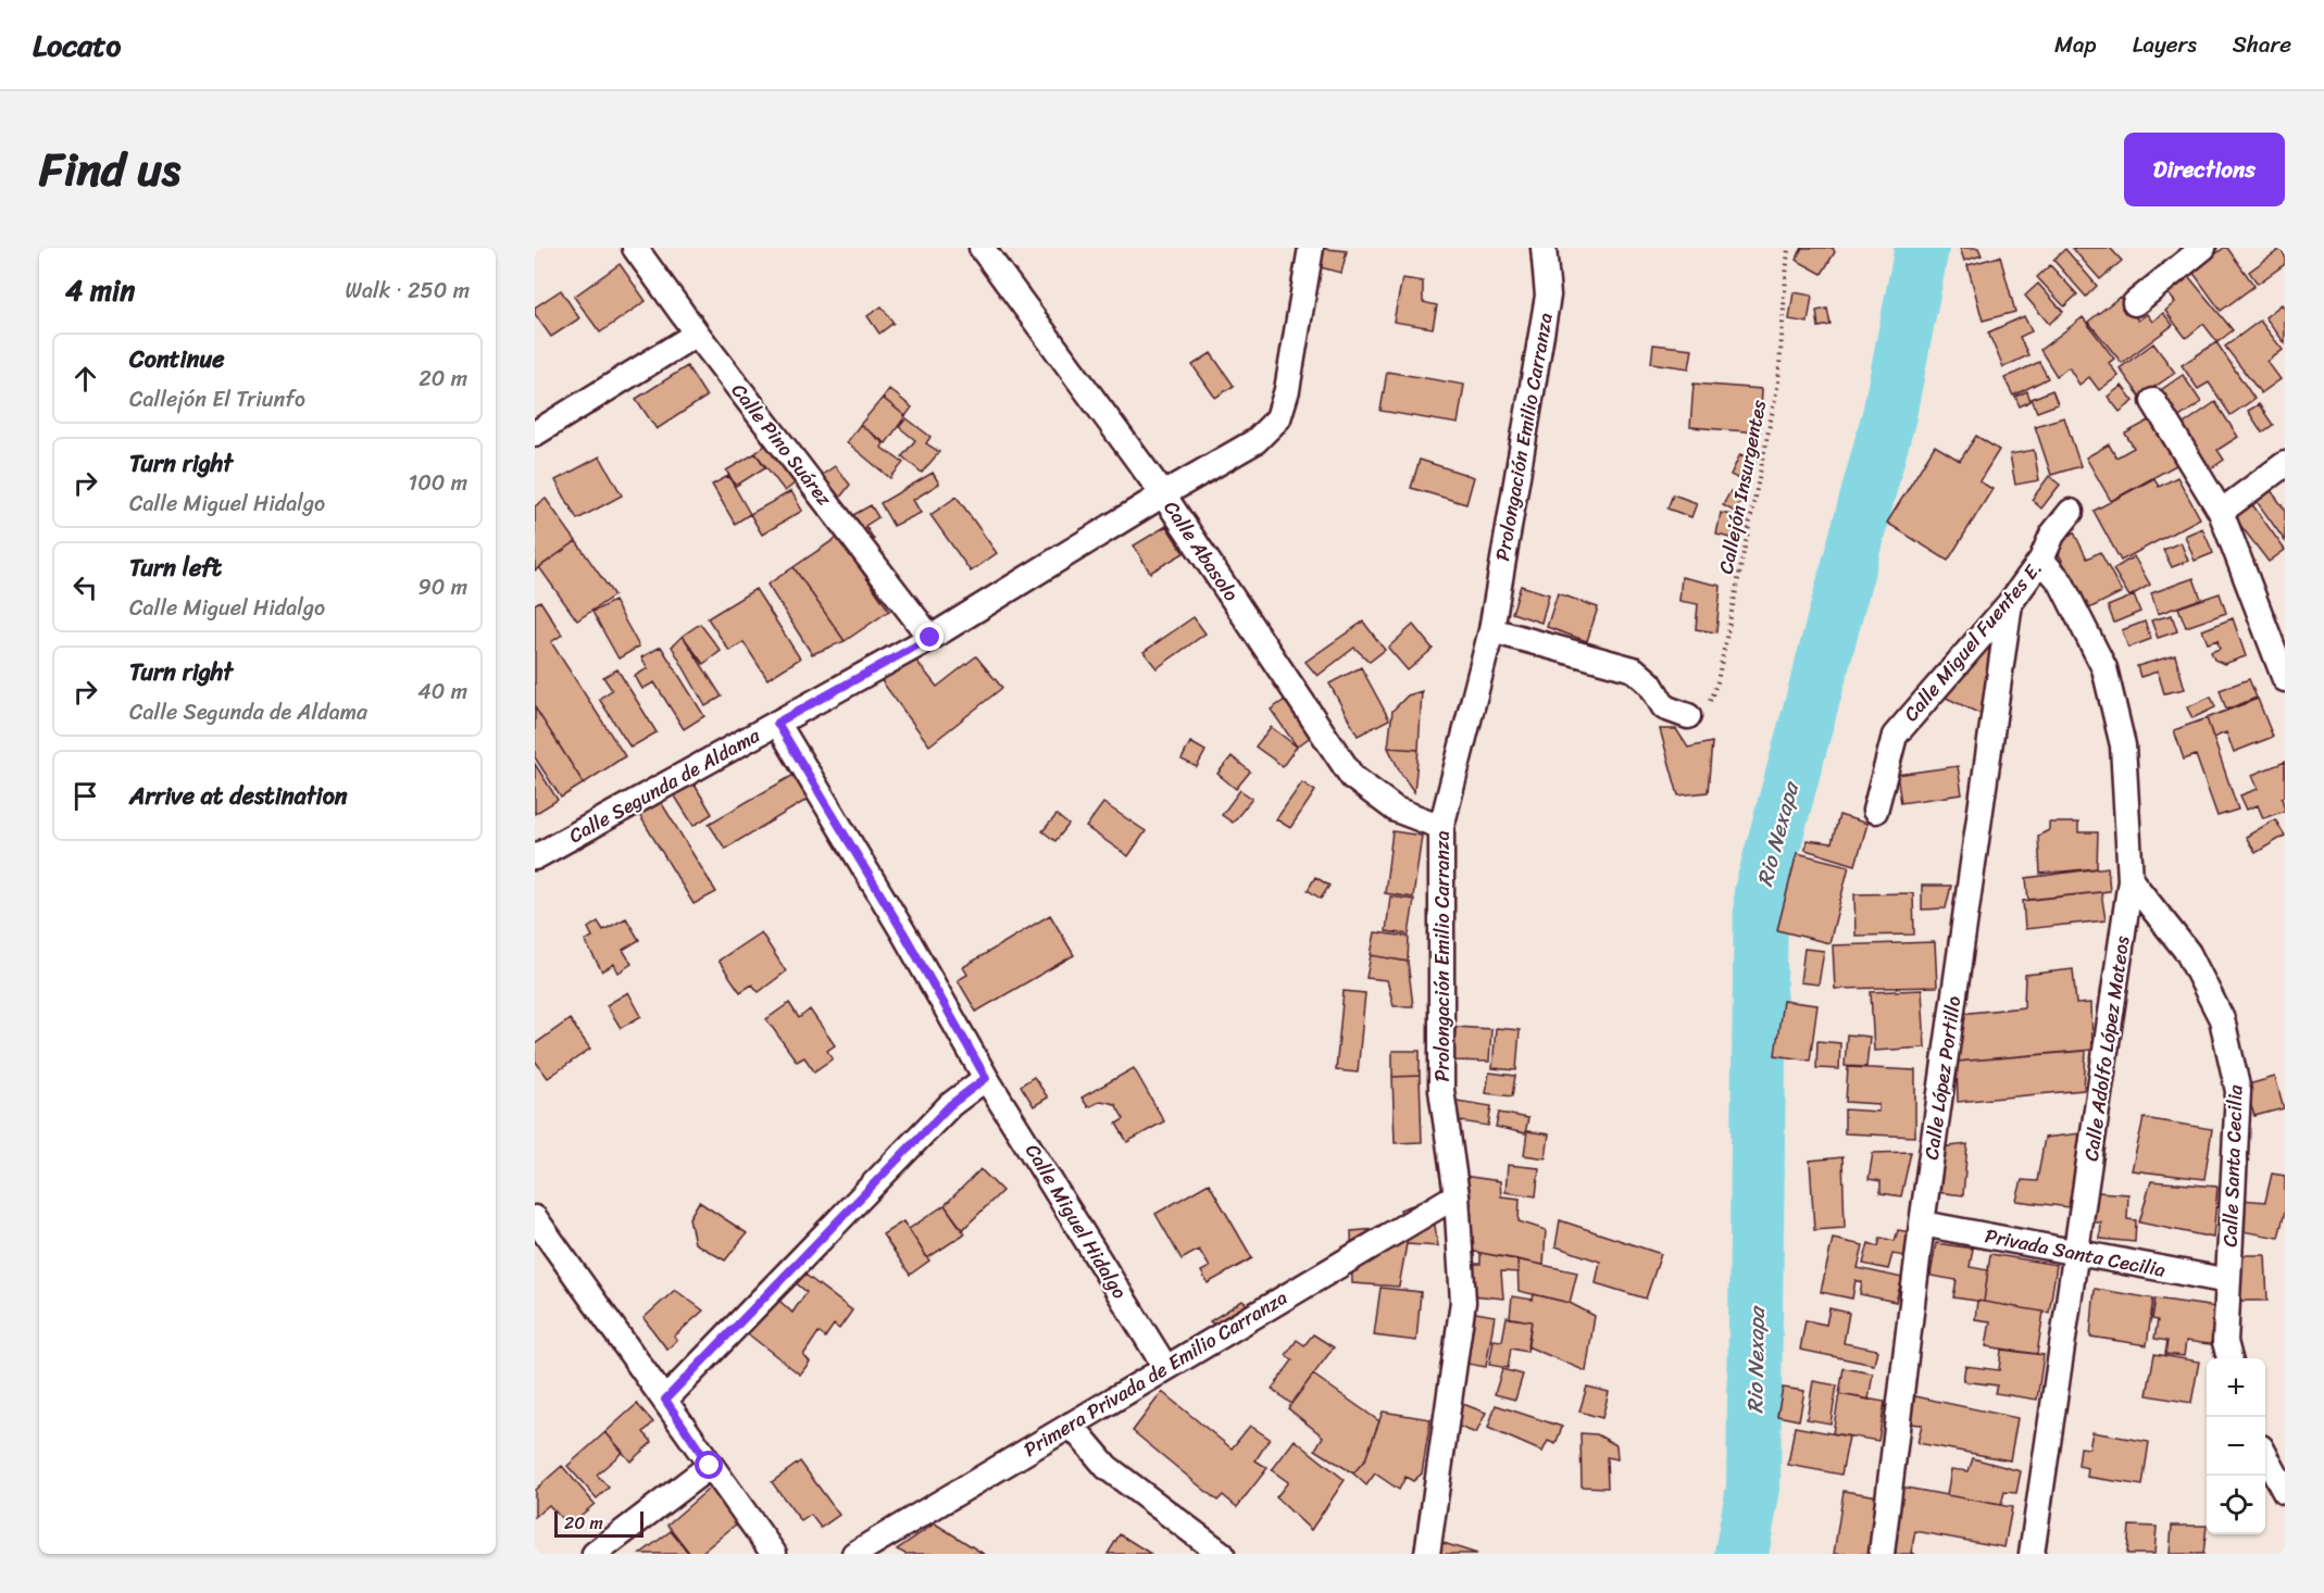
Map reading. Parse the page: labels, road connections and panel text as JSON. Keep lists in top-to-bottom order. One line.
{"streets":{"street":["Prolongación Emilio Carranza","Calle Pino Suárez","Calle Abasolo","Calle Miguel Fuentes E.","Calle Segunda de Aldama","Calle Adolfo López Mateos","Calle López Portillo","Calle Santa Cecilia","Calle Miguel Hidalgo","Privada Santa Cecilia","Primera Privada de Emilio Carranza"],"path":["Callejón Insurgentes"]},"crossings":[["Prolongación Emilio Carranza","Calle Abasolo"],["Prolongación Emilio Carranza","Primera Privada de Emilio Carranza"],["Calle Pino Suárez","Calle Segunda de Aldama"],["Calle Abasolo","Calle Segunda de Aldama"],["Calle Miguel Fuentes E.","Calle Adolfo López Mateos"],["Calle Miguel Fuentes E.","Calle López Portillo"],["Calle Segunda de Aldama","Calle Miguel Hidalgo"],["Calle Adolfo López Mateos","Calle Santa Cecilia"],["Calle Adolfo López Mateos","Privada Santa Cecilia"],["Calle López Portillo","Privada Santa Cecilia"],["Calle Santa Cecilia","Privada Santa Cecilia"],["Calle Miguel Hidalgo","Primera Privada de Emilio Carranza"]],"water":["Rio Nexapa"],"scale_bar":"20 m","page":{"header":"Locato","nav":["Map","Layers","Share"],"title":"Find us","buttons":"Directions","heading":["4 min","Walk · 250 m"],"list":[["Continue","Callejón El Triunfo","20 m"],["Turn right","Calle Miguel Hidalgo","100 m"],["Turn left","Calle Miguel Hidalgo","90 m"],["Turn right","Calle Segunda de Aldama","40 m"],"Arrive at destination"],"map_buttons":["+","−"],"scale":"20 m"}}
